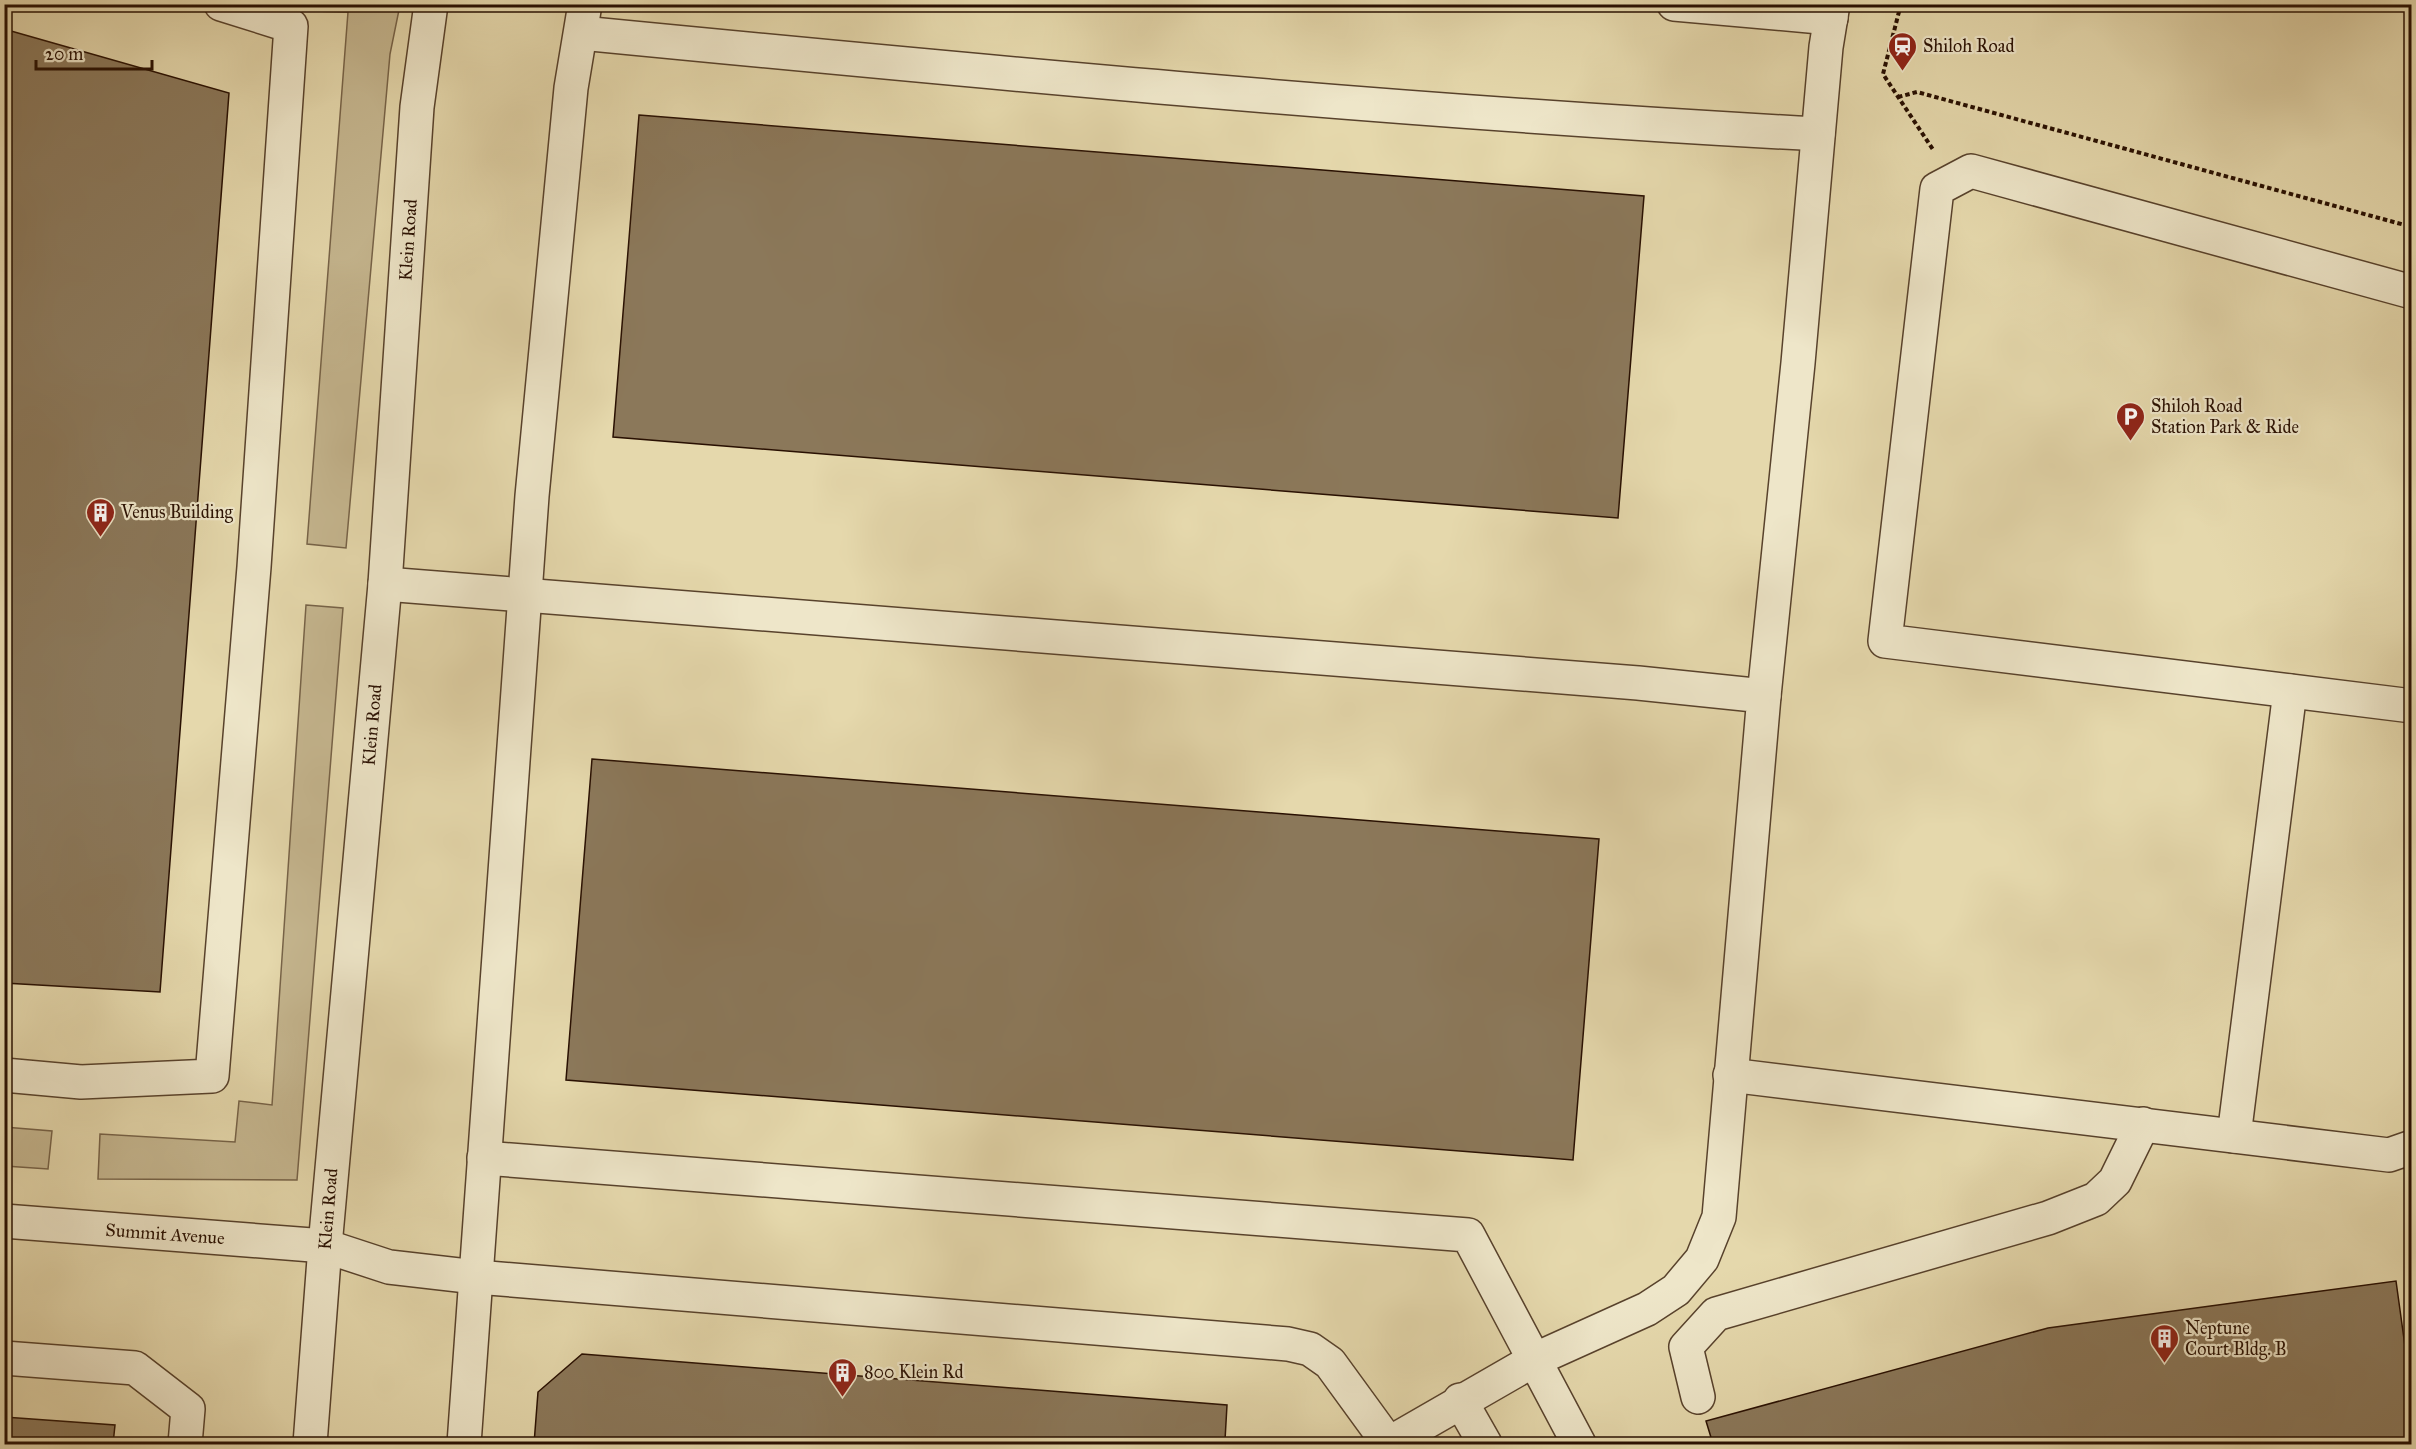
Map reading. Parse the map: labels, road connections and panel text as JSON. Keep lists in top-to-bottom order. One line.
{"streets":{"street":["Klein Road","Summit Avenue"]},"crossings":[["Klein Road","Summit Avenue"]],"places":{"station":["Shiloh Road"],"parking":["Shiloh Road Station Park & Ride"],"building":["Venus Building","Neptune Court Bldg. B","800 Klein Rd"]},"scale_bar":"20 m"}
